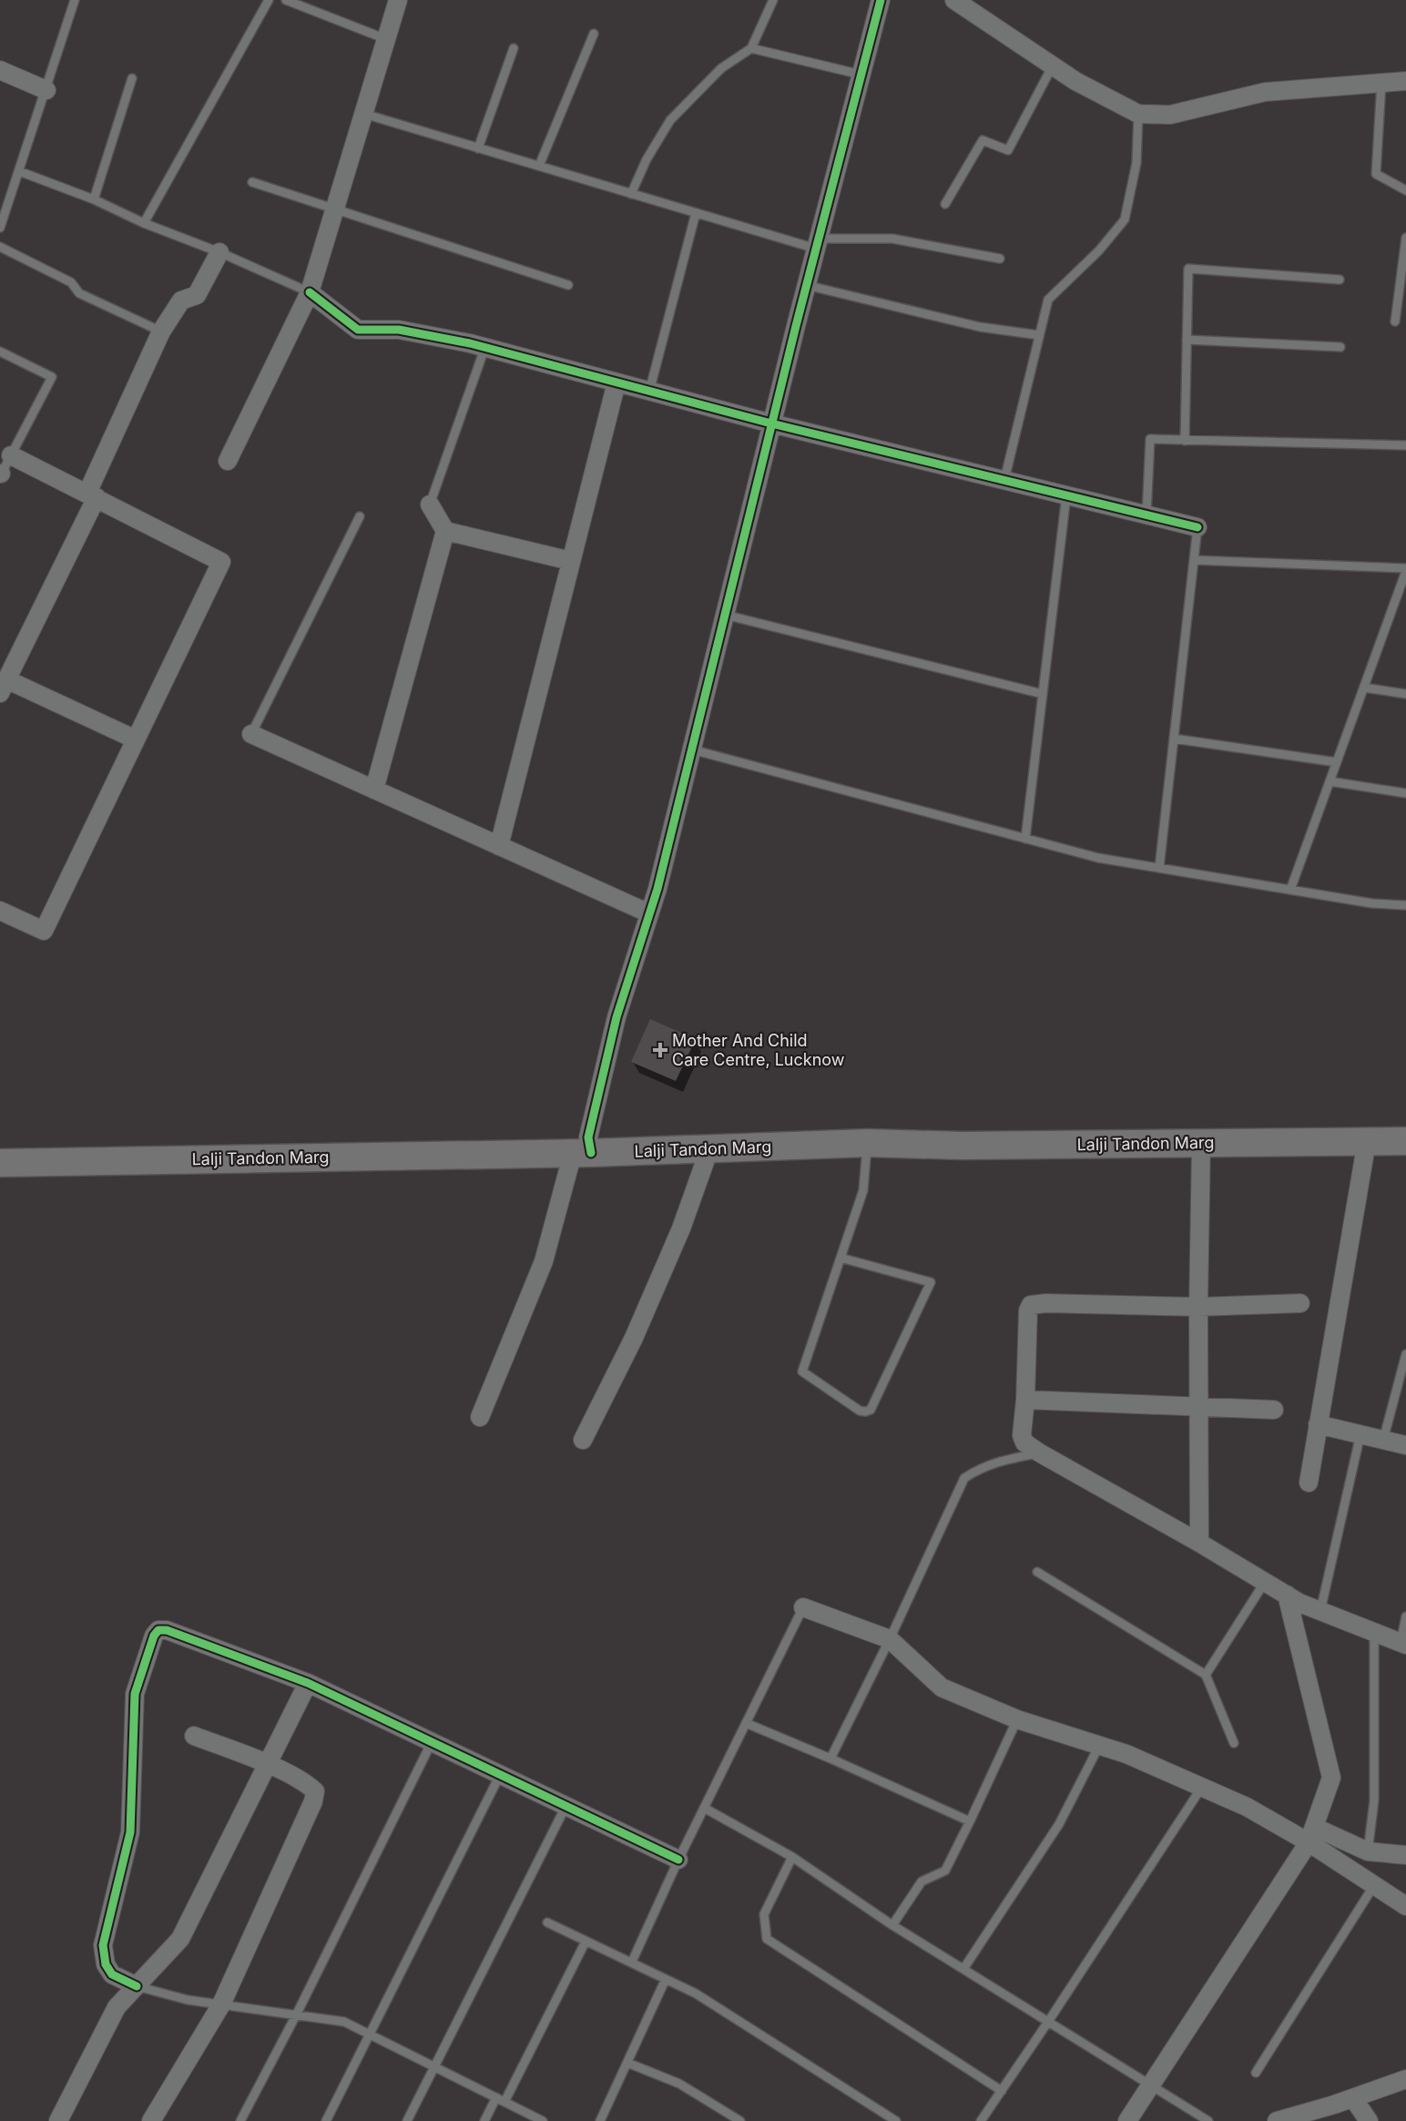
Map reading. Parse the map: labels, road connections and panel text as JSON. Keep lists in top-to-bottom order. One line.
{"streets":{"main road":["Lalji Tandon Marg"]},"places":{"health":["Mother And Child Care Centre, Lucknow"]}}
